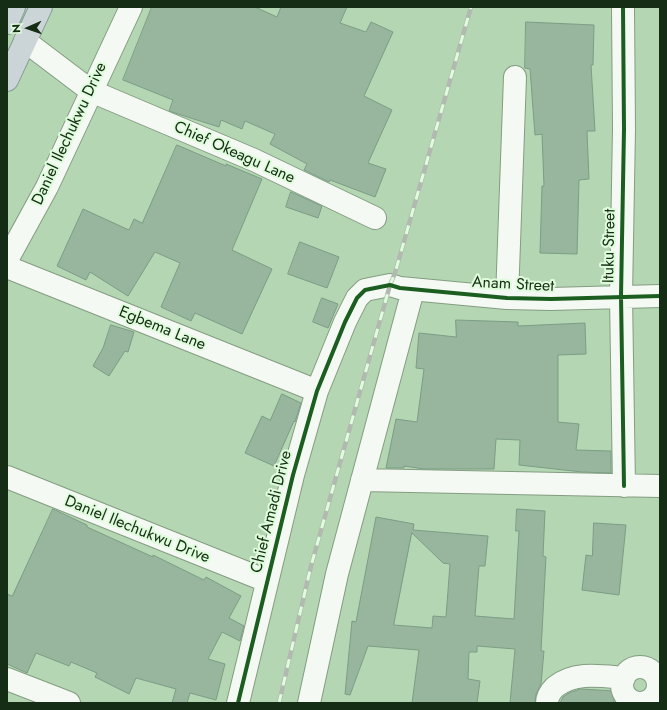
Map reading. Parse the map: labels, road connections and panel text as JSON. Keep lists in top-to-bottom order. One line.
{"streets":{"street":["Daniel Ilechukwu Drive","Chief Okeagu Lane","Ituku Street","Anam Street","Egbema Lane","Chief Amadi Drive"]},"crossings":[["Daniel Ilechukwu Drive","Chief Okeagu Lane"],["Daniel Ilechukwu Drive","Chief Amadi Drive"],["Ituku Street","Anam Street"],["Anam Street","Chief Amadi Drive"],["Egbema Lane","Chief Amadi Drive"]],"north":"left"}
